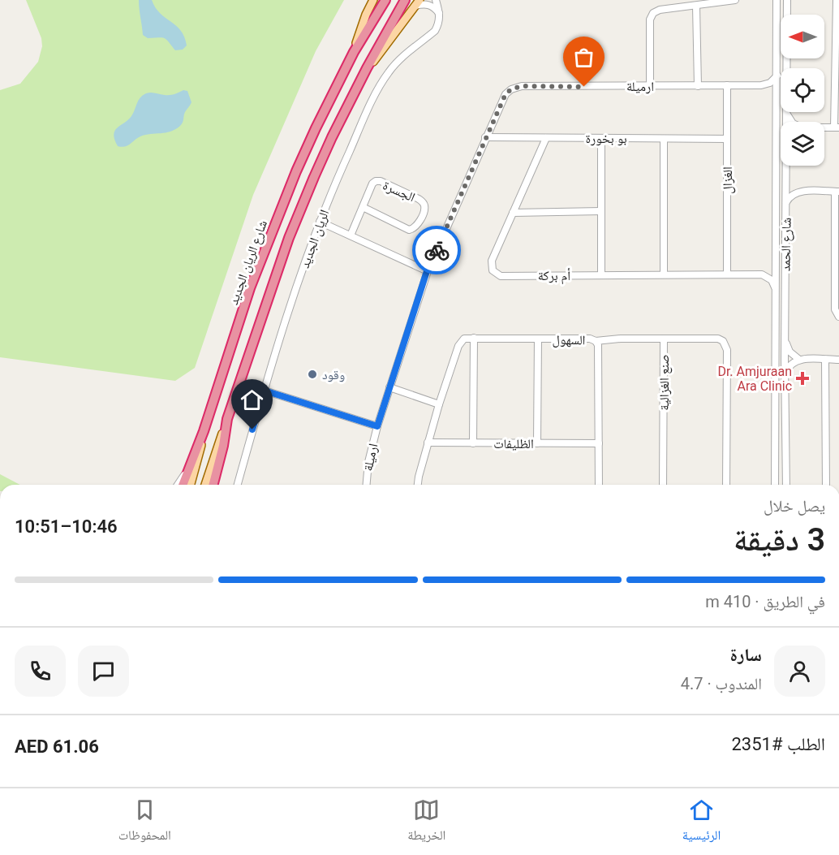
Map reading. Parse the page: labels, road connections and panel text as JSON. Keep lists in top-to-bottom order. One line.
{"streets":{"highway":["شارع الريان الجديد"],"street":["ارميلة","بو بخورة","الغزال","الجسرة","الريان الجديد","شارع الحمد","أم بركة","السهول","صنع الغزالية","الظليفات"]},"crossings":[["ارميلة","بو بخورة"],["ارميلة","الغزال"],["بو بخورة","الغزال"],["بو بخورة","أم بركة"],["الغزال","أم بركة"],["السهول","الظليفات"]],"places":{"other":["وقود"],"health":["Dr. Amjuraan Ara Clinic"]},"north":"left","page":{"heading":["3 دقيقة","يصل خلال","10:46–10:51"],"panel":["سارة","المندوب · 4.7","الطلب #2351","AED 61.06"],"bar":"في الطريق · 410 m","tabs":["الرئيسية","الخريطة","المحفوظات"]}}
